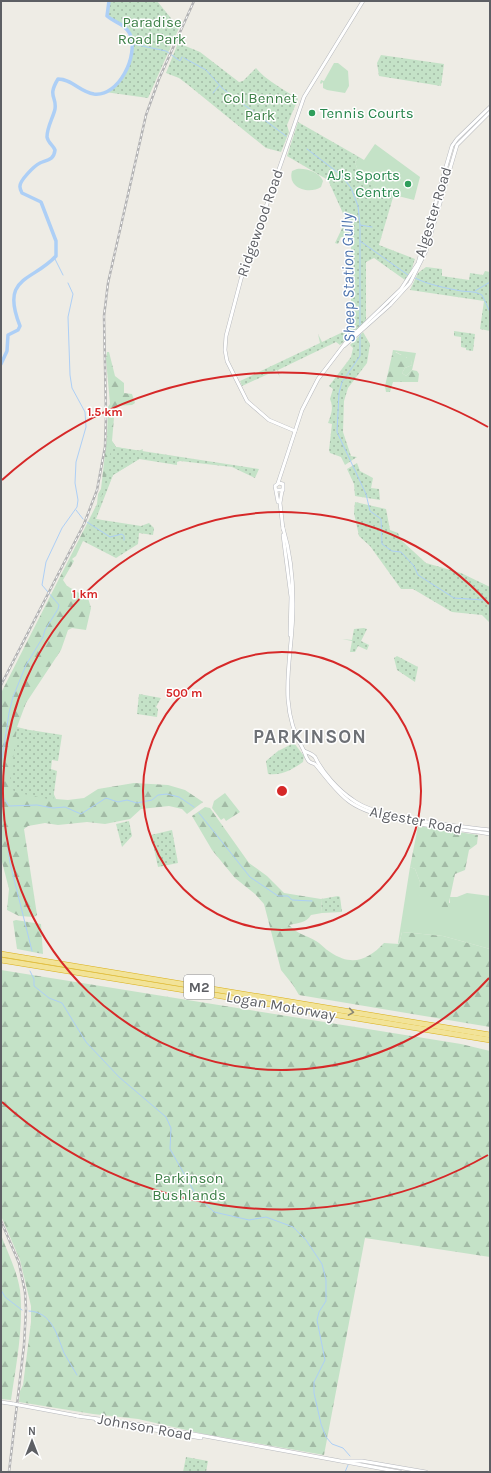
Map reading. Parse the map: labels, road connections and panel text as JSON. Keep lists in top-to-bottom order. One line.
{"streets":{"highway":["M2","Logan Motorway"],"main road":["Algester Road","Ridgewood Road","Johnson Road"]},"crossings":[["Algester Road","Ridgewood Road"]],"districts":["PARKINSON"],"water":["Sheep Station Gully"],"parks":["Paradise Road Park","Col Bennet Park","Parkinson Bushlands"],"places":["Tennis Courts","AJ's Sports Centre"],"north":"top","rings":["1.5 km","1 km","500 m"]}
